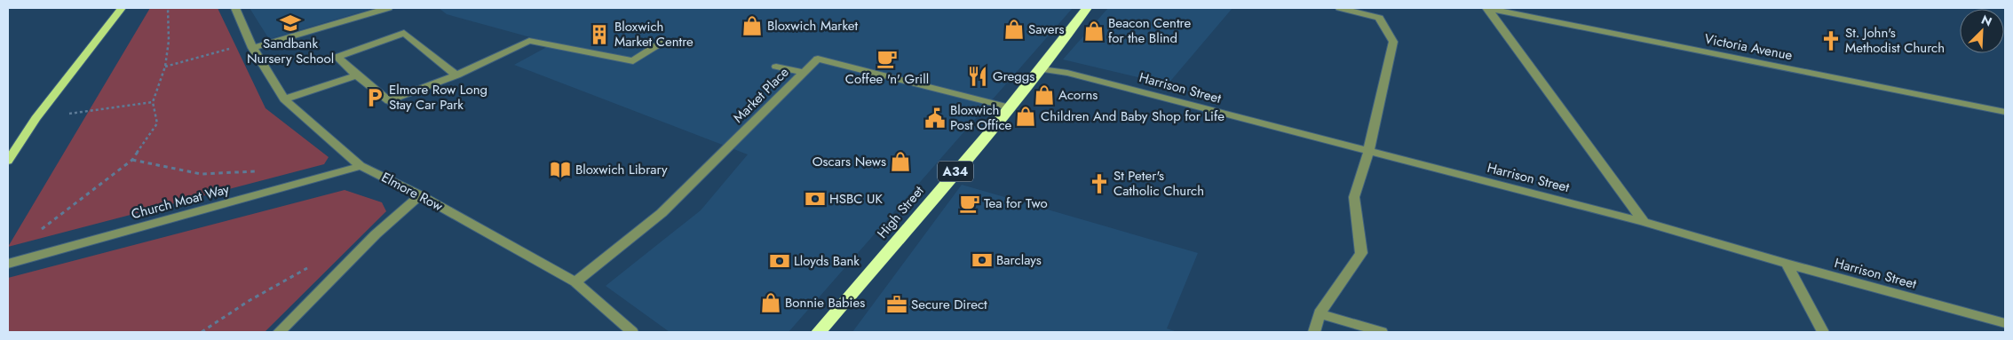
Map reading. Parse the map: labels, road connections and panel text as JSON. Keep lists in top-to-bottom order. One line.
{"streets":{"highway":["A34","High Street"],"street":["Victoria Avenue","Harrison Street","Market Place","Elmore Row","Church Moat Way"]},"crossings":[["Harrison Street","High Street"],["Market Place","Elmore Row"],["Market Place","High Street"],["Elmore Row","Church Moat Way"]],"places":{"school or university":["Sandbank Nursery School"],"shop":["Bloxwich Market","Savers","Beacon Centre for the Blind","Acorns","Children And Baby Shop for Life","Oscars News","Bonnie Babies"],"building":["Bloxwich Market Centre"],"church":["St. John's Methodist Church","St Peter's Catholic Church"],"cafe":["Coffee 'n' Grill","Tea for Two"],"restaurant":["Greggs"],"parking":["Elmore Row Long Stay Car Park"],"public building":["Bloxwich Post Office"],"library":["Bloxwich Library"],"bank":["HSBC UK","Barclays","Lloyds Bank"],"office":["Secure Direct"]},"north":"top right"}
